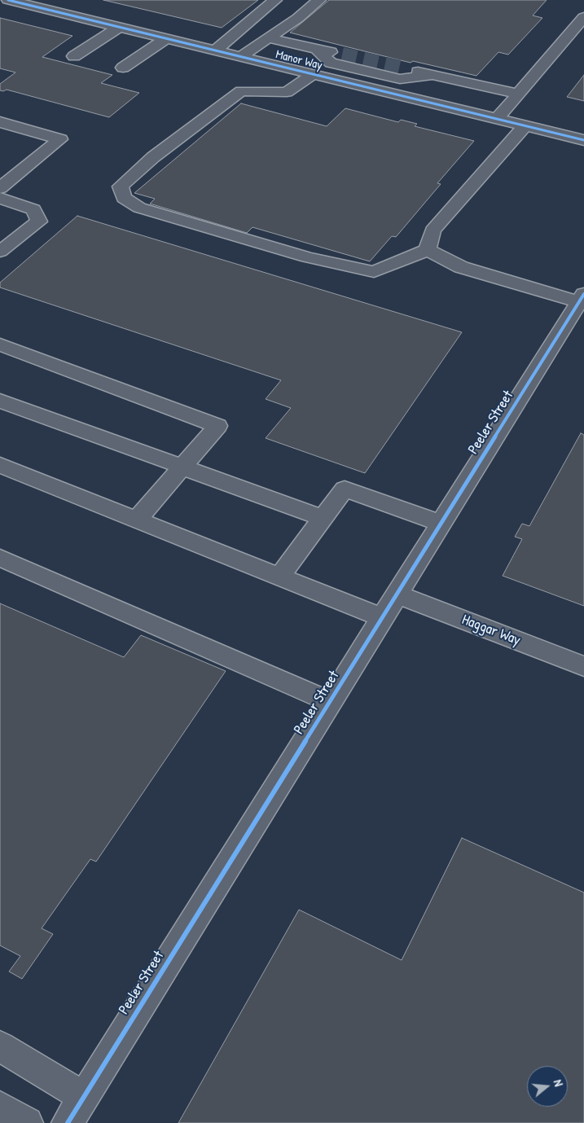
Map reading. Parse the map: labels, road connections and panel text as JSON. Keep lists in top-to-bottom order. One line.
{"streets":{"street":["Manor Way","Peeler Street","Haggar Way"]},"crossings":[["Peeler Street","Haggar Way"]],"north":"right"}
